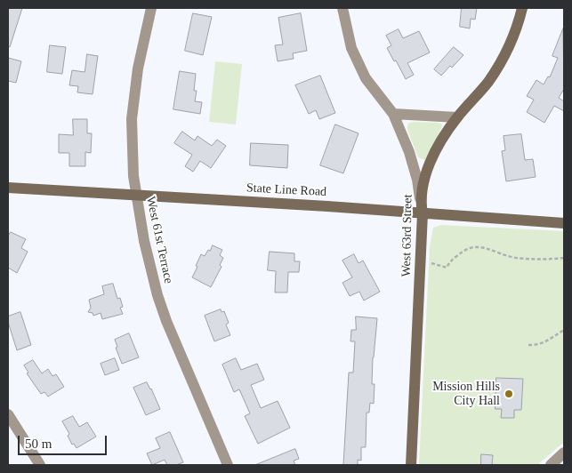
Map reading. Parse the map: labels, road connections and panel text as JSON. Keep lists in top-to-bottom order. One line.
{"streets":{"main road":["State Line Road","West 63rd Street"],"street":["West 61st Terrace"]},"crossings":[["State Line Road","West 63rd Street"],["State Line Road","West 61st Terrace"]],"places":["Mission Hills City Hall"],"scale_bar":"50 m"}
